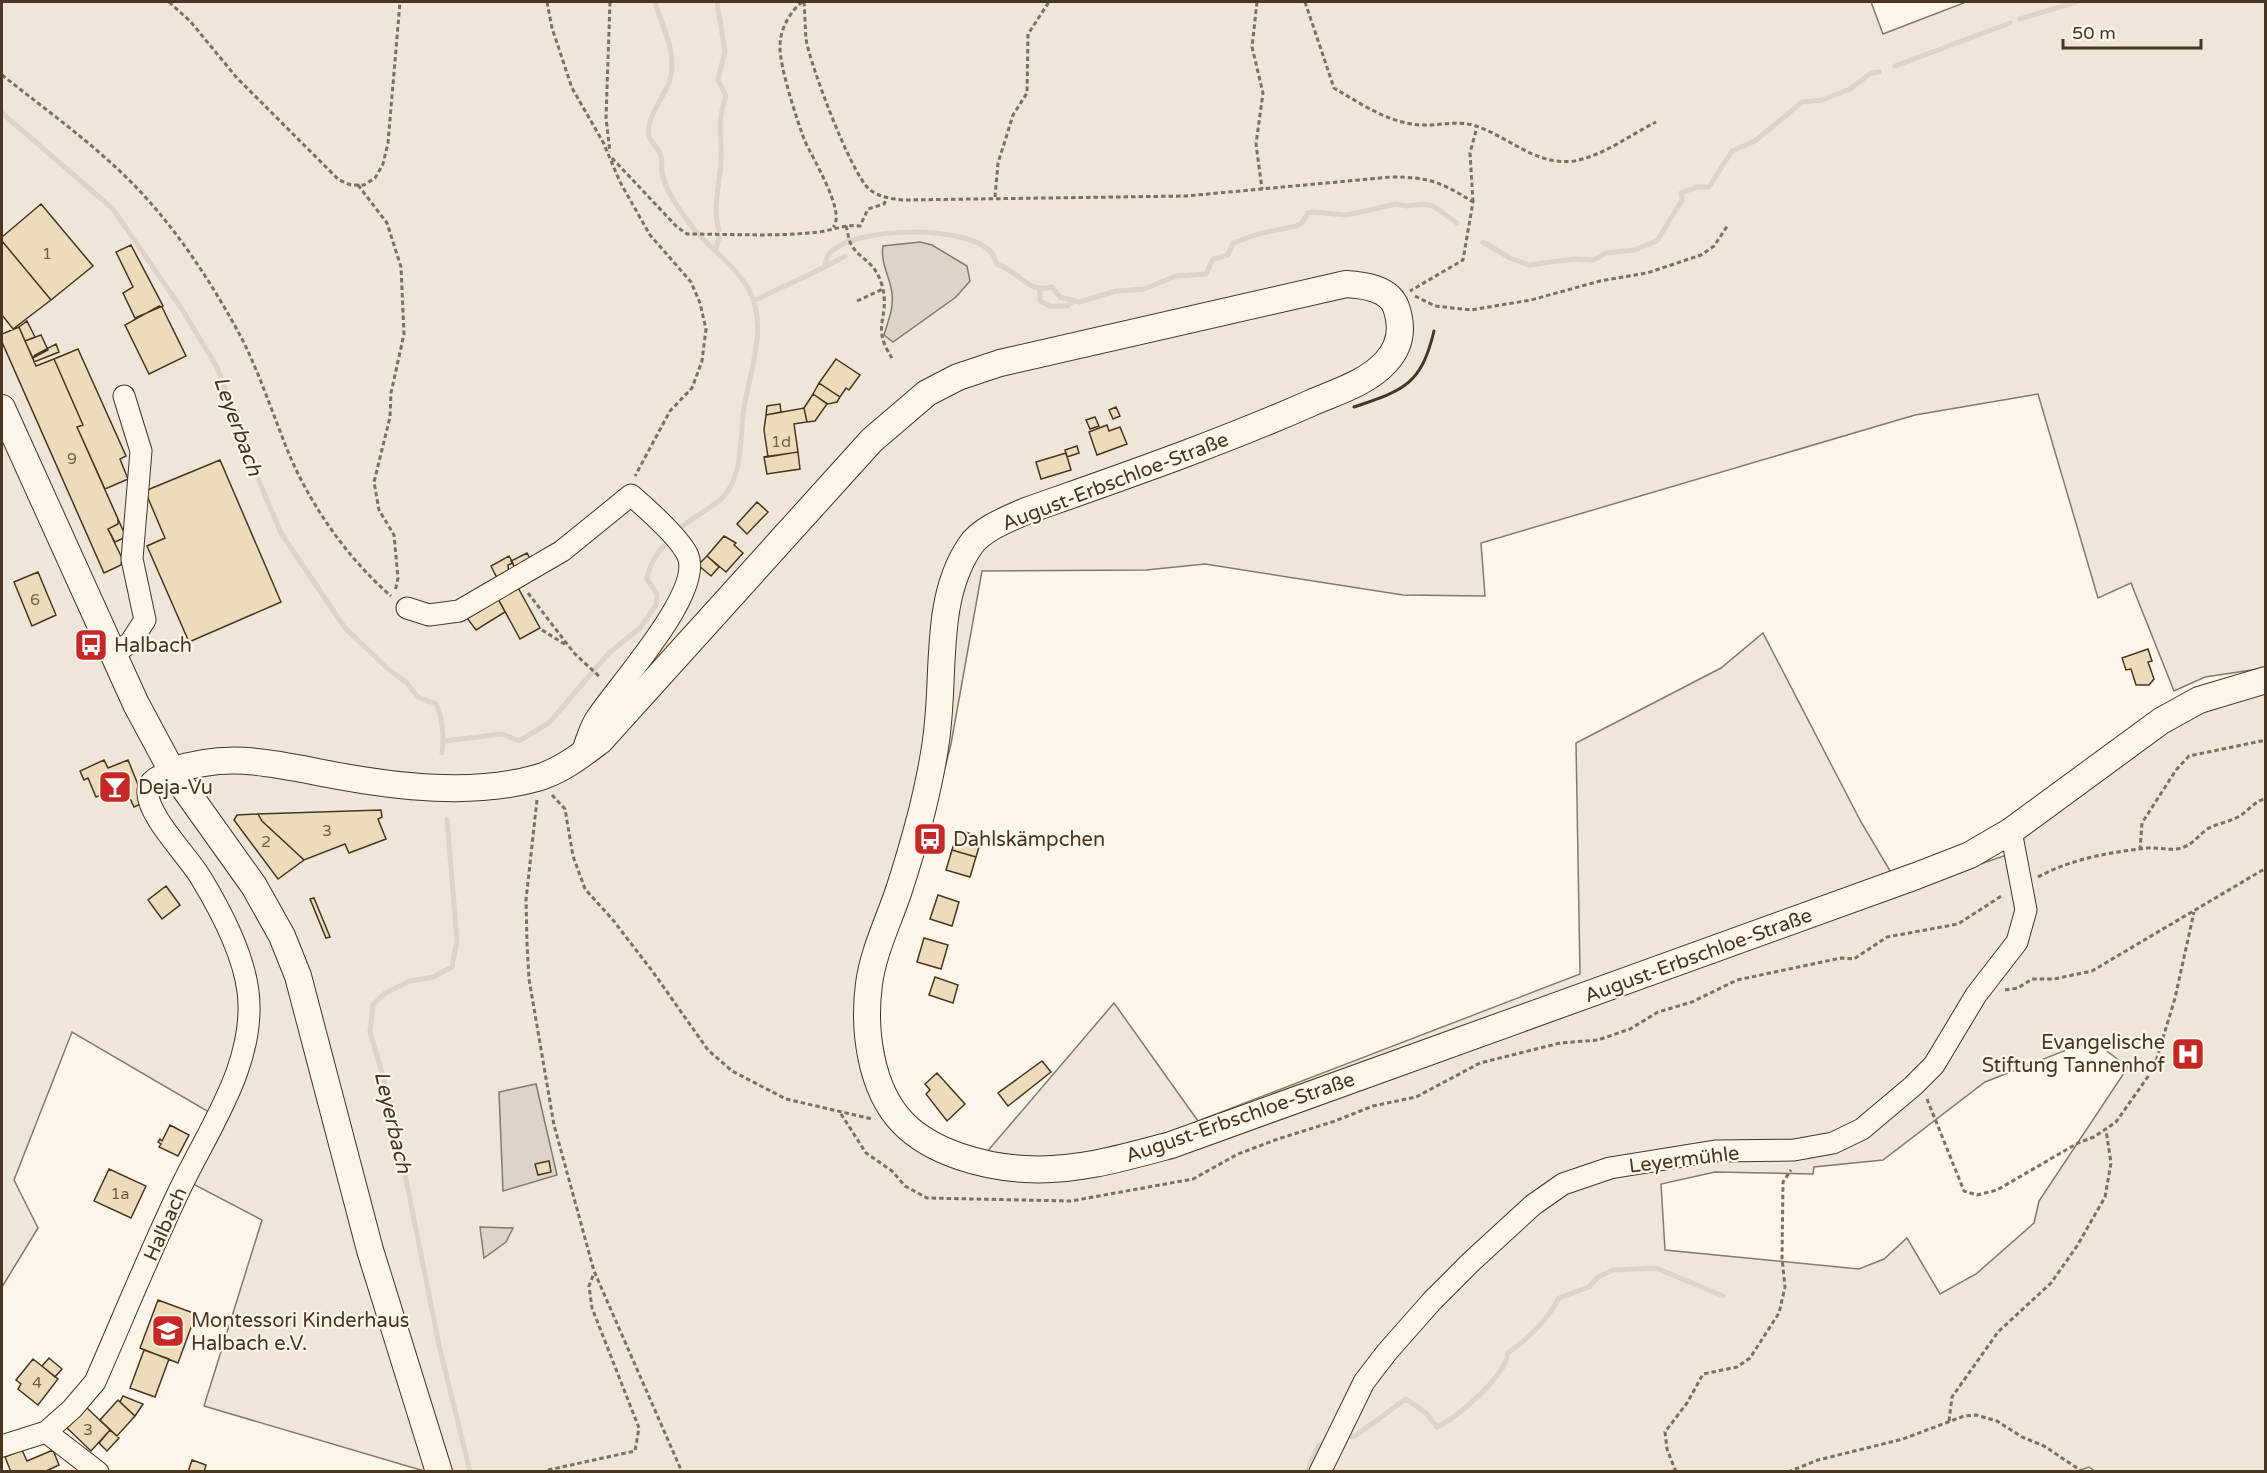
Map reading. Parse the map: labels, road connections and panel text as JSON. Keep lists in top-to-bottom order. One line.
{"streets":{"main road":["August-Erbschloe-Straße"],"street":["Leyermühle","Halbach"]},"crossings":[["August-Erbschloe-Straße","Leyermühle"],["August-Erbschloe-Straße","Halbach"]],"water":["Leyerbach"],"places":{"bus stop":["Halbach","Dahlskämpchen"],"bar":["Deja-Vu"],"hospital":["Evangelische Stiftung Tannenhof"],"school or university":["Montessori Kinderhaus Halbach e.V."]},"house_numbers":["1","1d","9","6","3","2","1a","4","3"],"scale_bar":"50 m"}
